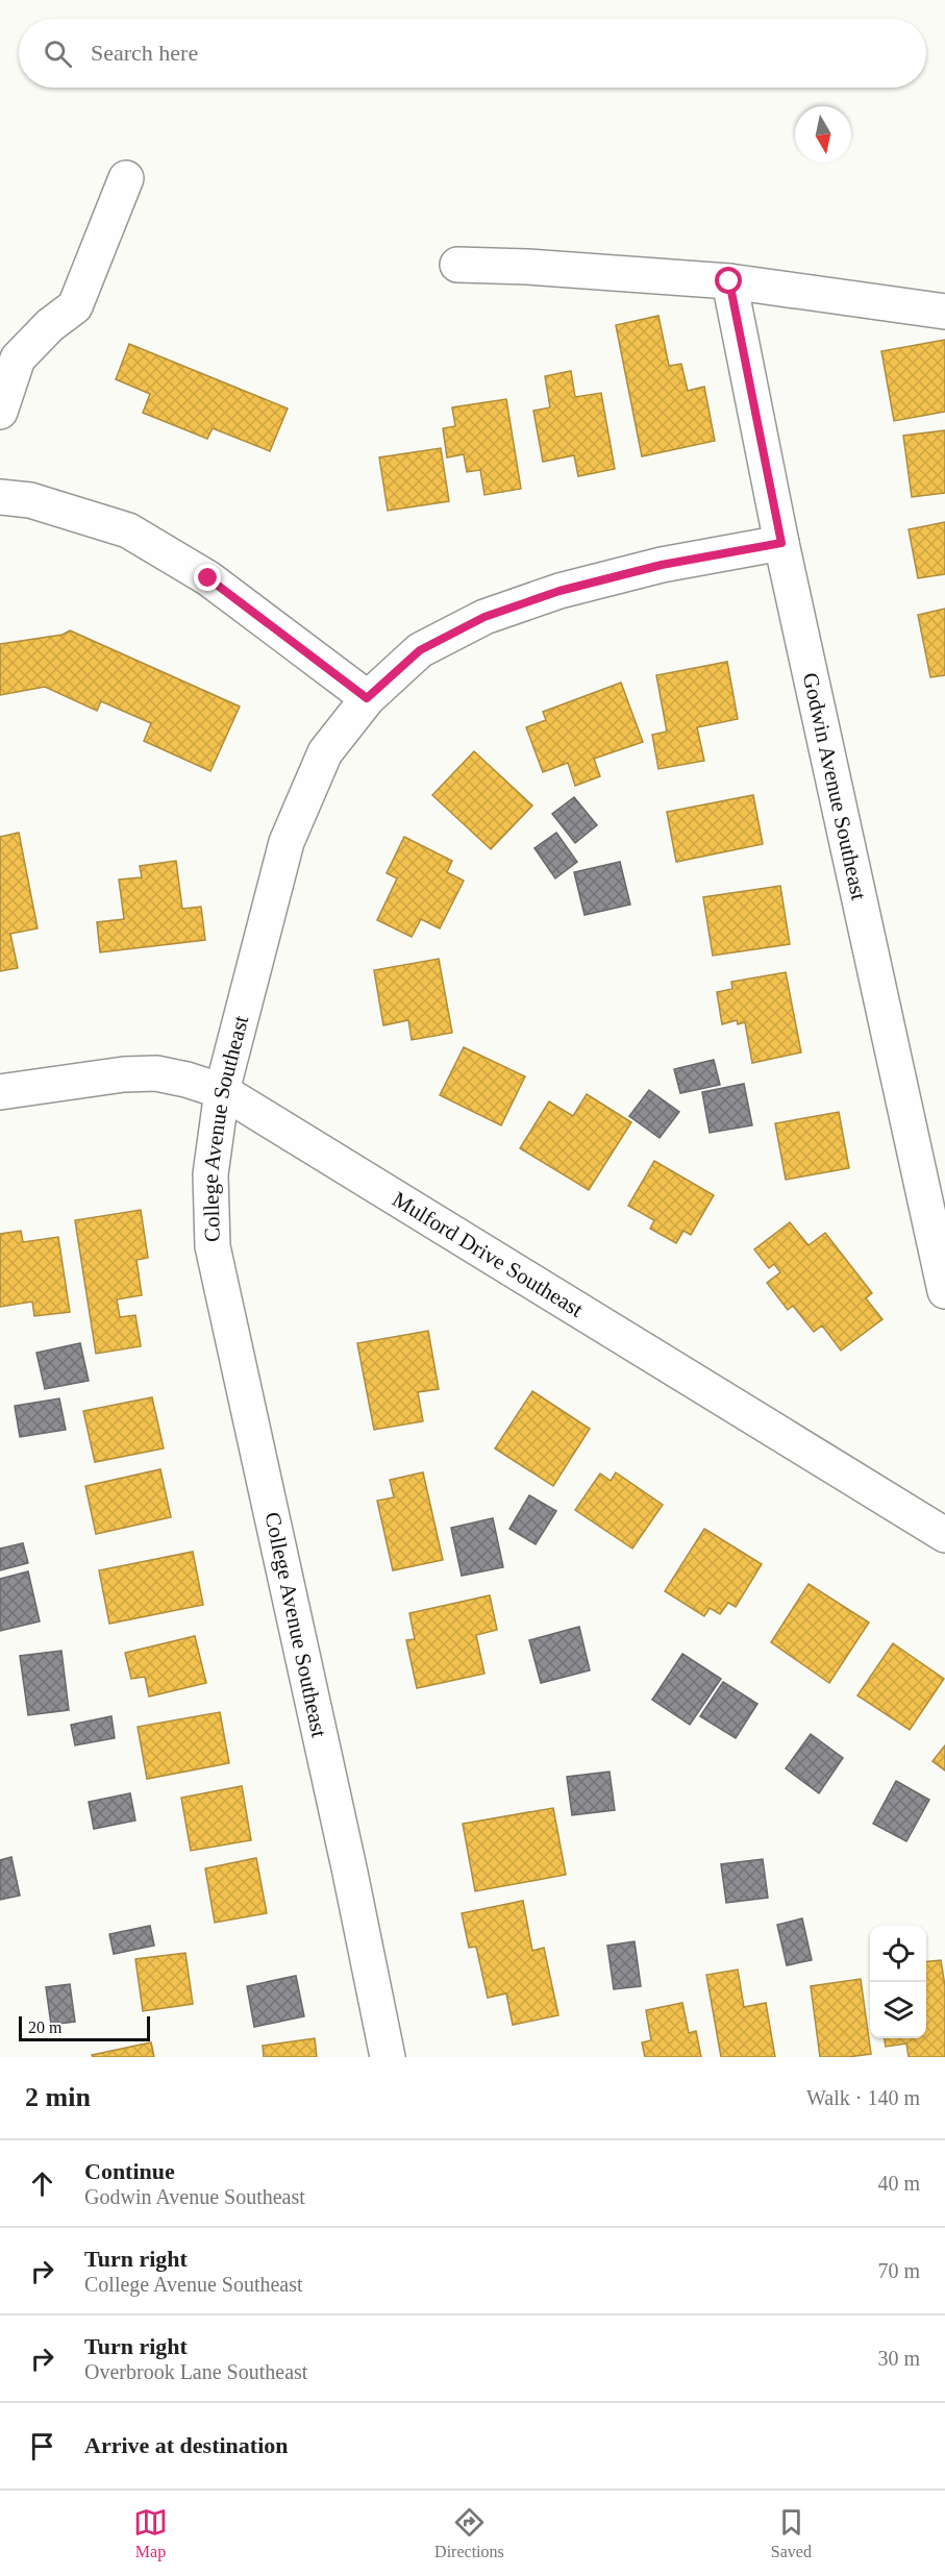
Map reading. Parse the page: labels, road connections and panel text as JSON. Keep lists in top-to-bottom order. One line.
{"streets":{"street":["Godwin Avenue Southeast","College Avenue Southeast","Mulford Drive Southeast"]},"crossings":[["Godwin Avenue Southeast","College Avenue Southeast"],["College Avenue Southeast","Mulford Drive Southeast"]],"scale_bar":"20 m","north":"bottom","page":{"search":"Search here","scale":"20 m","heading":["2 min","Walk · 140 m"],"list":[["Continue","Godwin Avenue Southeast","40 m"],["Turn right","College Avenue Southeast","70 m"],["Turn right","Overbrook Lane Southeast","30 m"],"Arrive at destination"],"nav":["Map","Directions","Saved"]}}
